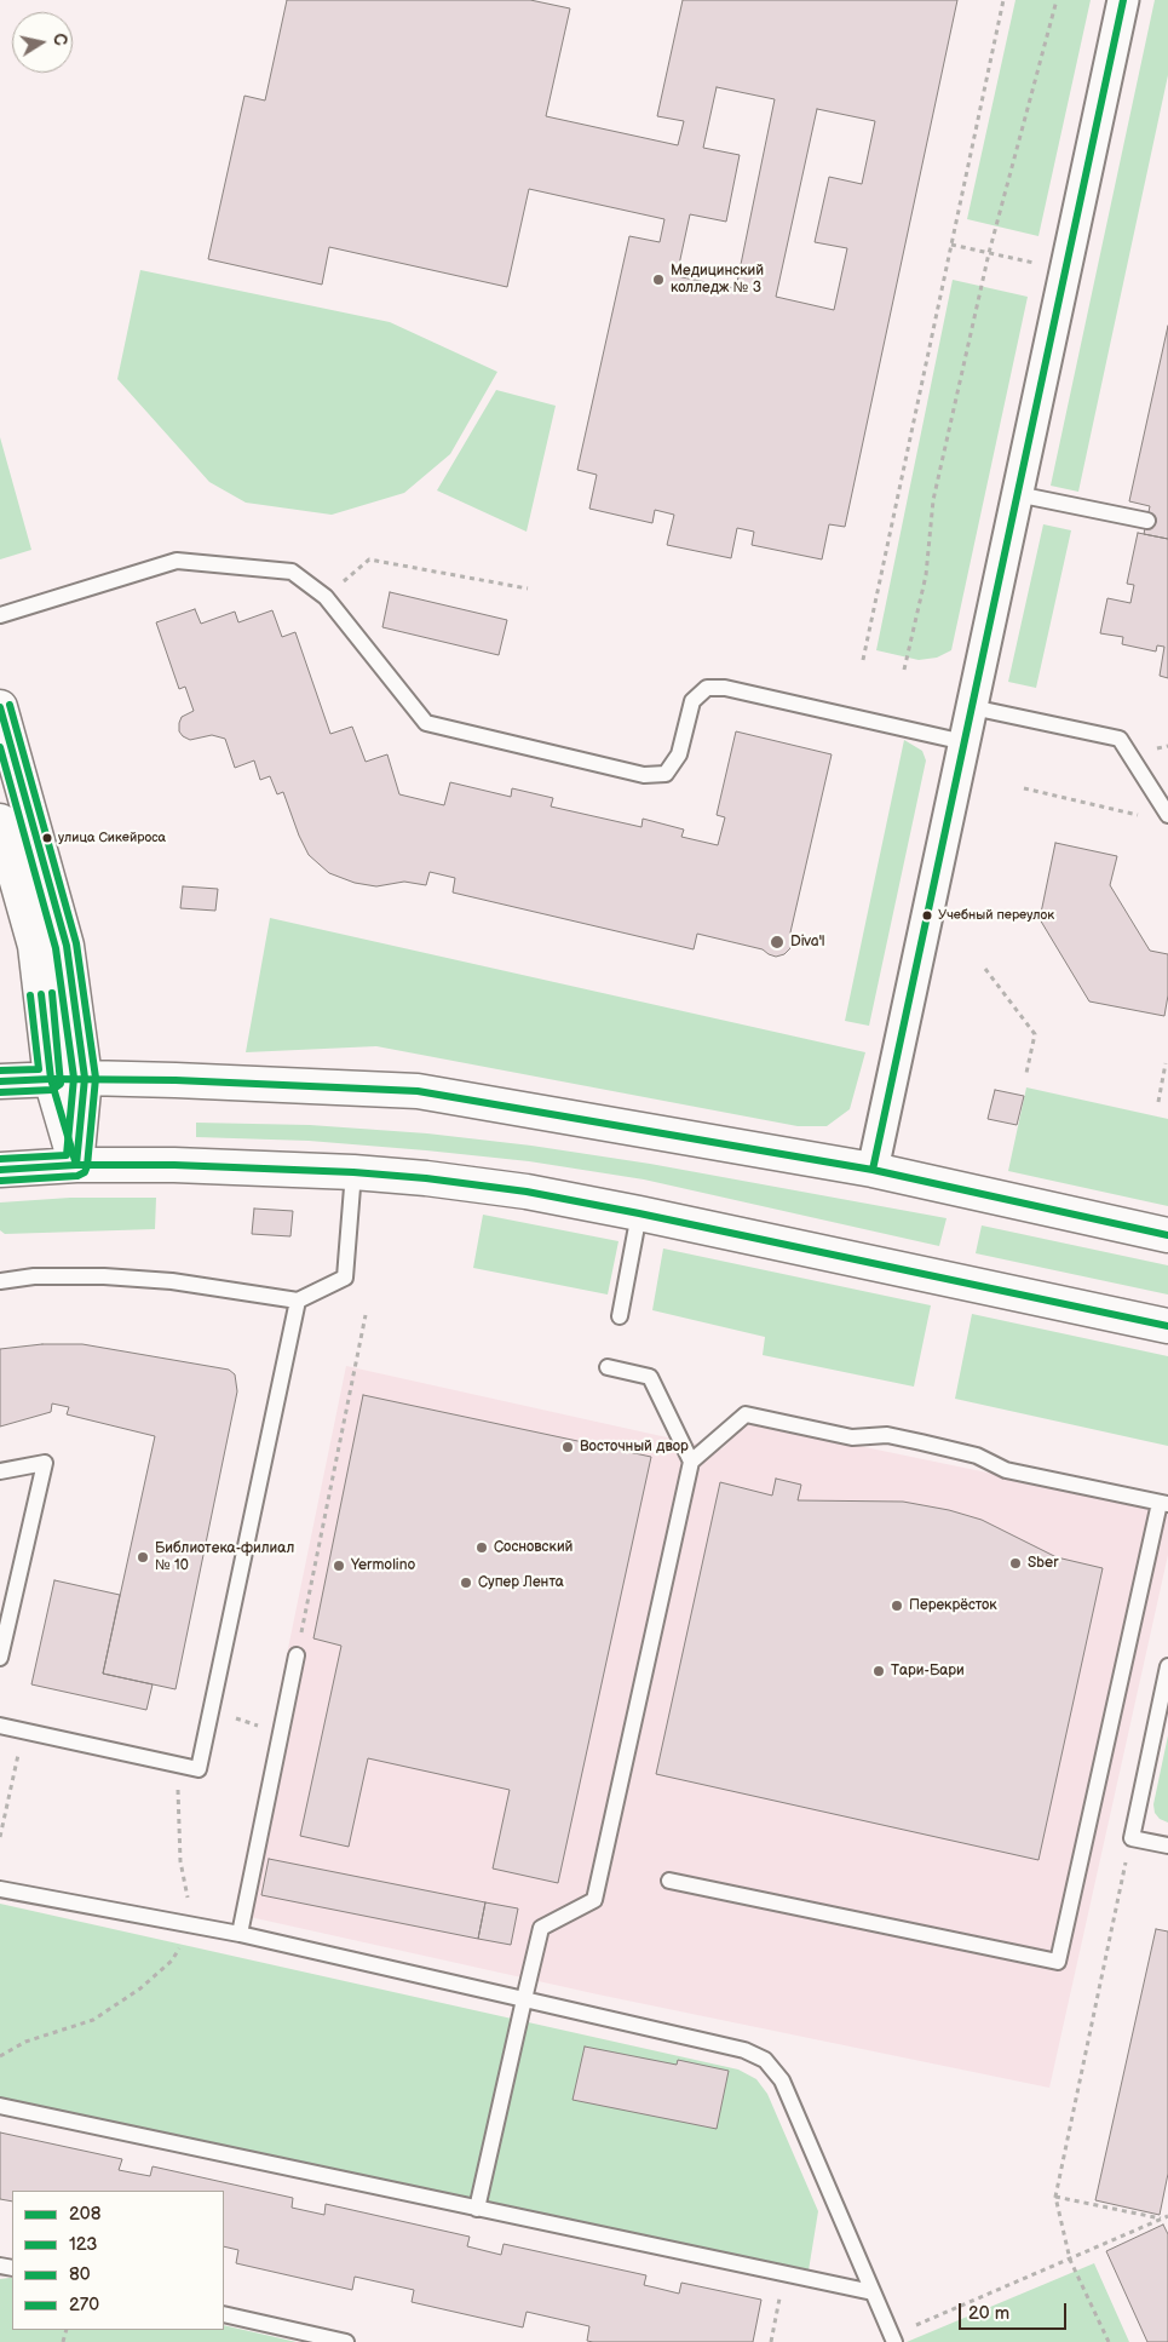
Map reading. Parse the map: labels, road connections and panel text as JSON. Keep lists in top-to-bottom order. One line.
{"places":["Медицинский колледж № 3","улица Сикейроса","Учебный переулок","Diva'l","Восточный двор","Сосновский","Библиотека-филиал № 10","Sber","Yermolino","Супер Лента","Перекрёсток","Тари-Бари"],"lines":["transit line 208","transit line 270","transit line 123","transit line 80"],"legend":["208","123","80","270"],"scale_bar":"20 m","north":"right"}
